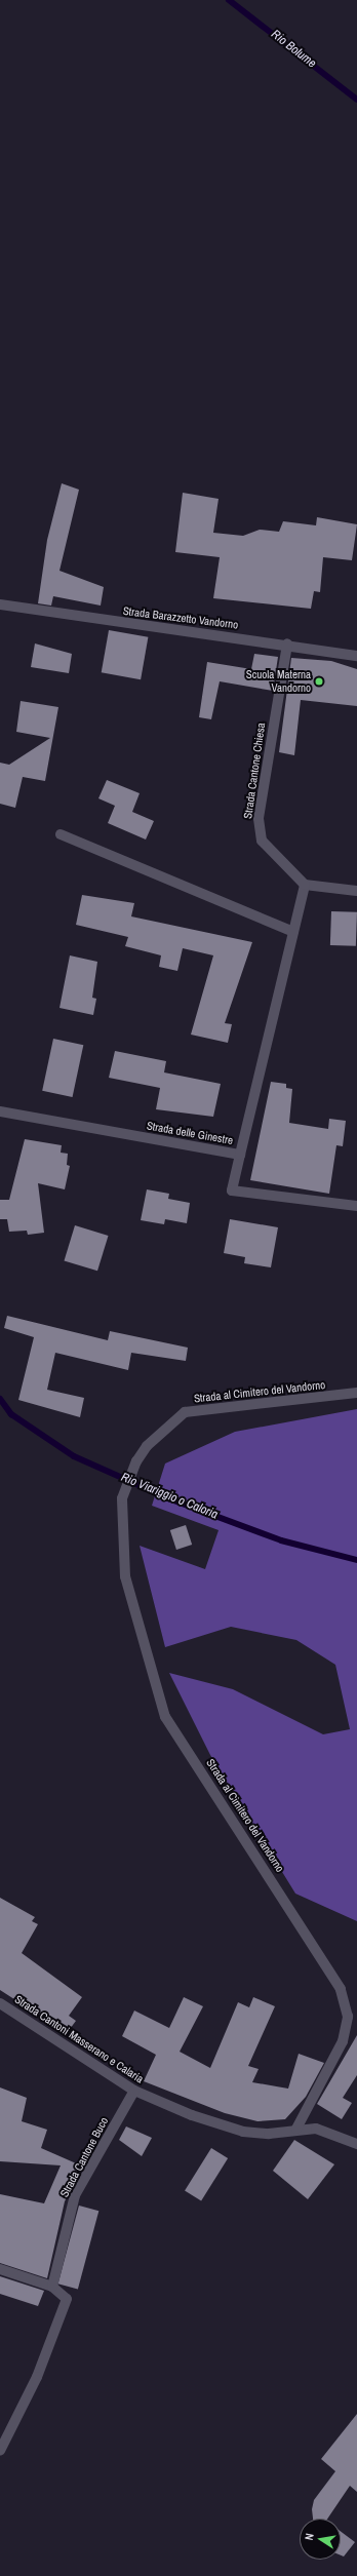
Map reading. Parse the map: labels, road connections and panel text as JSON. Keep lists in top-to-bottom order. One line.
{"streets":{"street":["Strada Barazzetto Vandorno","Strada Cantone Chiesa","Strada delle Ginestre","Strada al Cimitero del Vandorno","Strada Cantoni Masserano e Calaria","Strada Cantone Buco"]},"crossings":[["Strada Barazzetto Vandorno","Strada Cantone Chiesa"],["Strada al Cimitero del Vandorno","Strada Cantoni Masserano e Calaria"],["Strada Cantoni Masserano e Calaria","Strada Cantone Buco"]],"water":["Rio Bolume","Rio Viariggio o Caloria"],"places":["Scuola Materna Vandorno"],"north":"left"}
